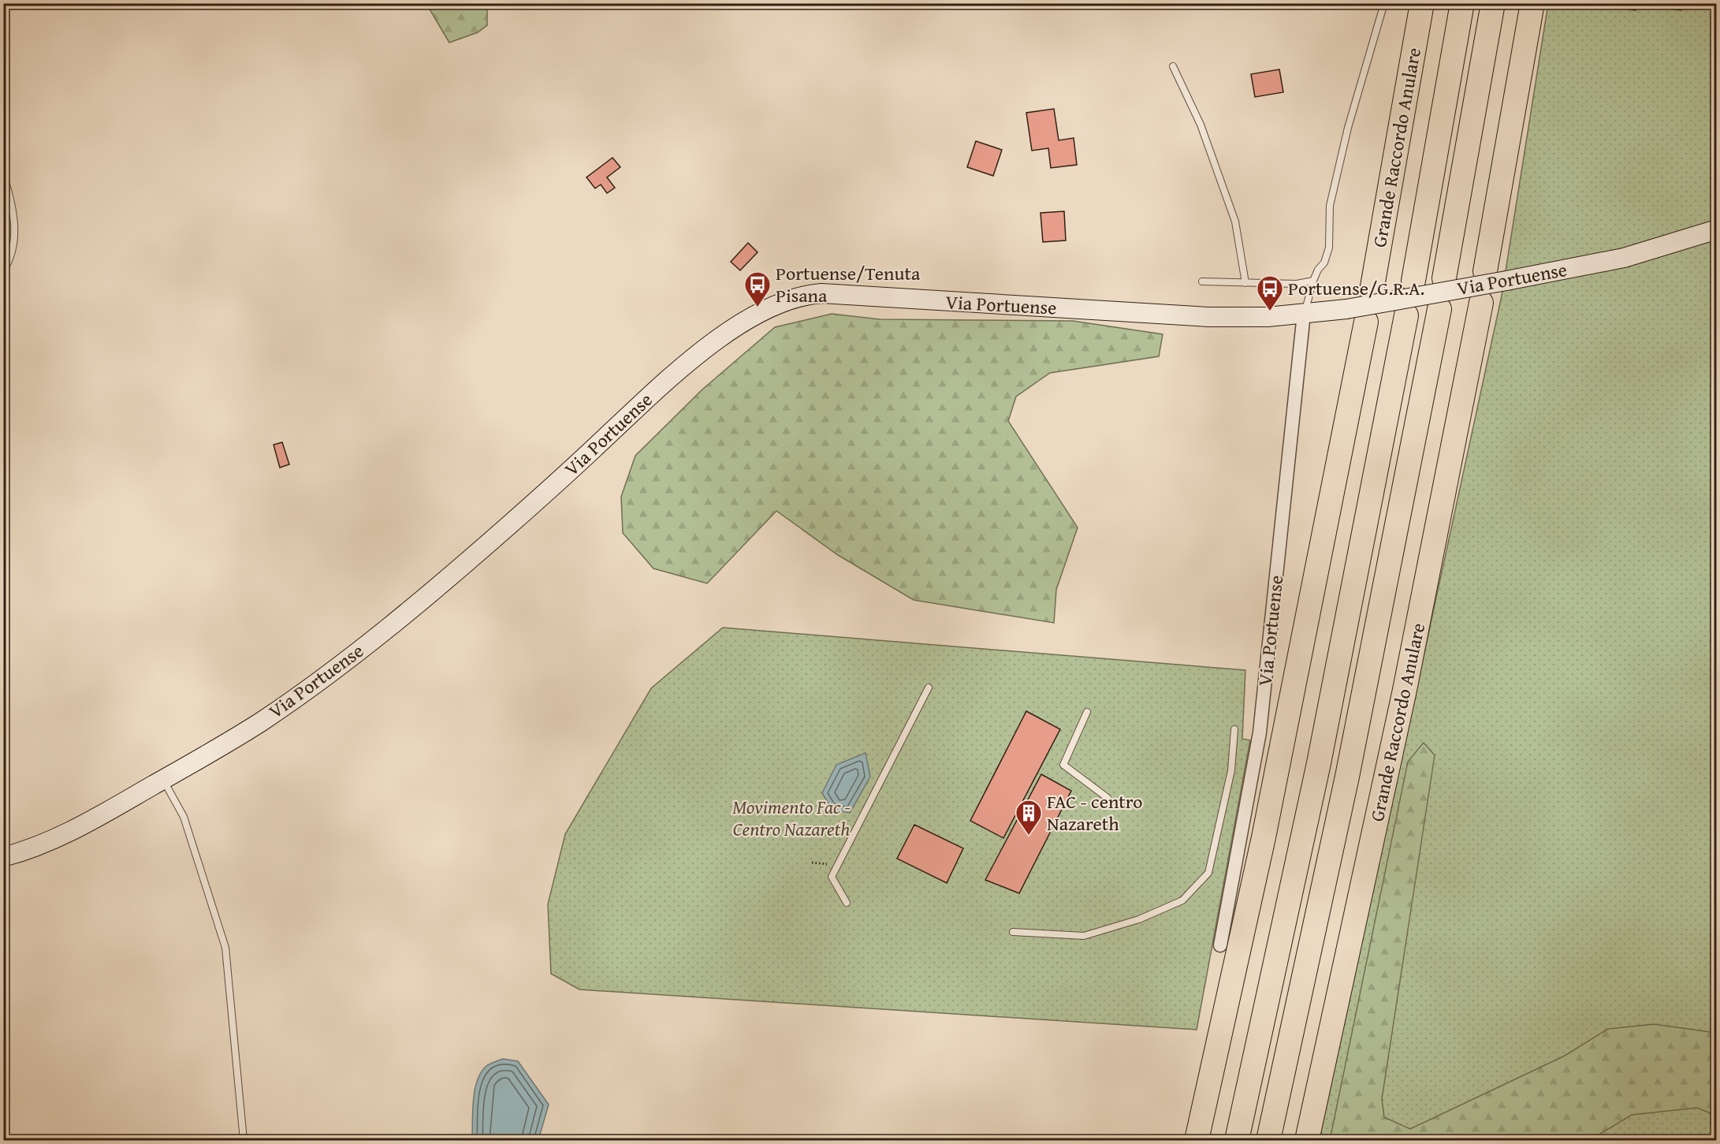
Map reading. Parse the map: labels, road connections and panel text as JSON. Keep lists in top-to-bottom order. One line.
{"streets":{"highway":["Grande Raccordo Anulare"],"main road":["Via Portuense"]},"parks":["Movimento Fac - Centro Nazareth"],"places":{"bus stop":["Portuense/Tenuta Pisana","Portuense/G.R.A."],"building":["FAC - centro Nazareth"]}}
